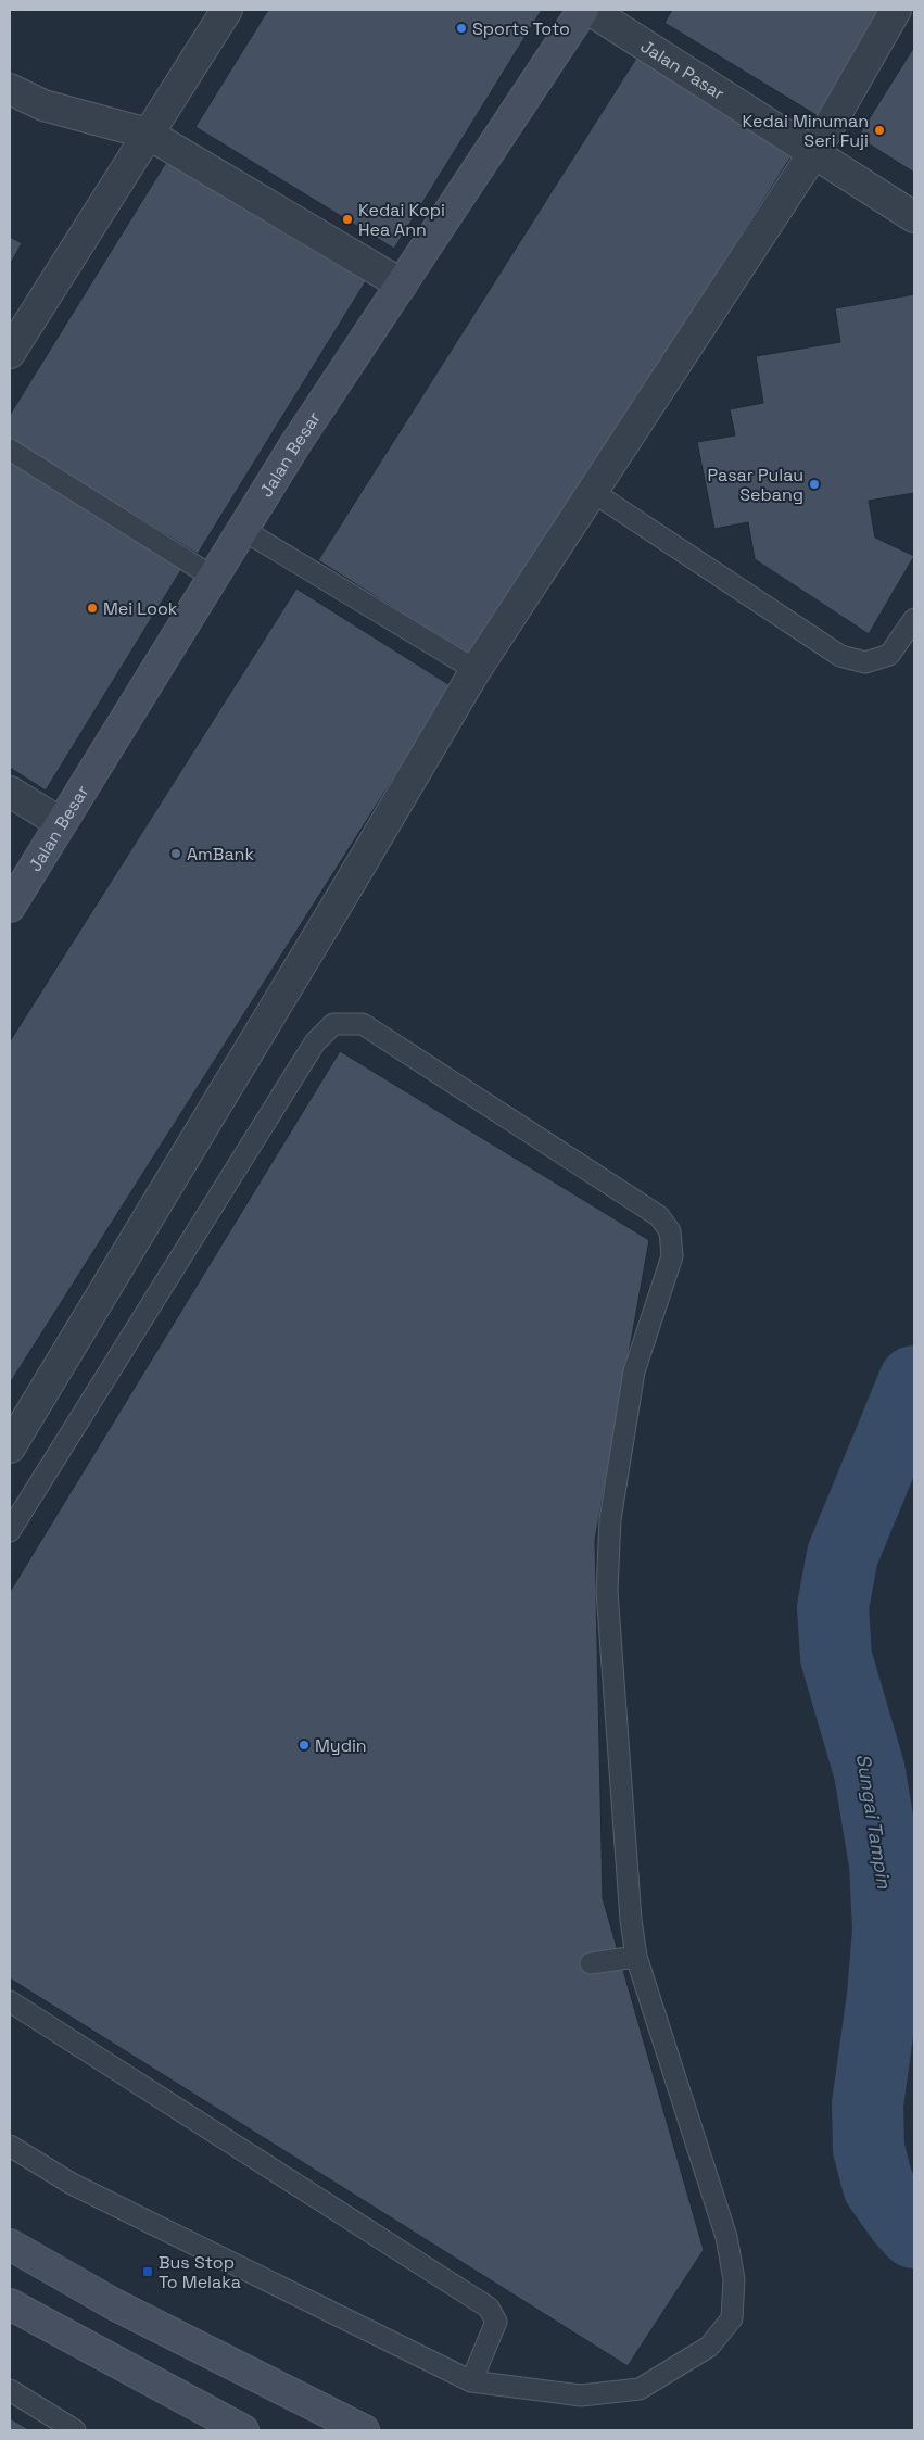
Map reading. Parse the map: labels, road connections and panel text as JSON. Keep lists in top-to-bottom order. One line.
{"streets":{"street":["Jalan Pasar","Jalan Besar"]},"water":["Sungai Tampin"],"places":{"other":["Sports Toto","Kedai Minuman Seri Fuji","Kedai Kopi Hea Ann","Pasar Pulau Sebang","Mei Look","AmBank","Mydin"],"transit":["Bus Stop To Melaka"]}}
